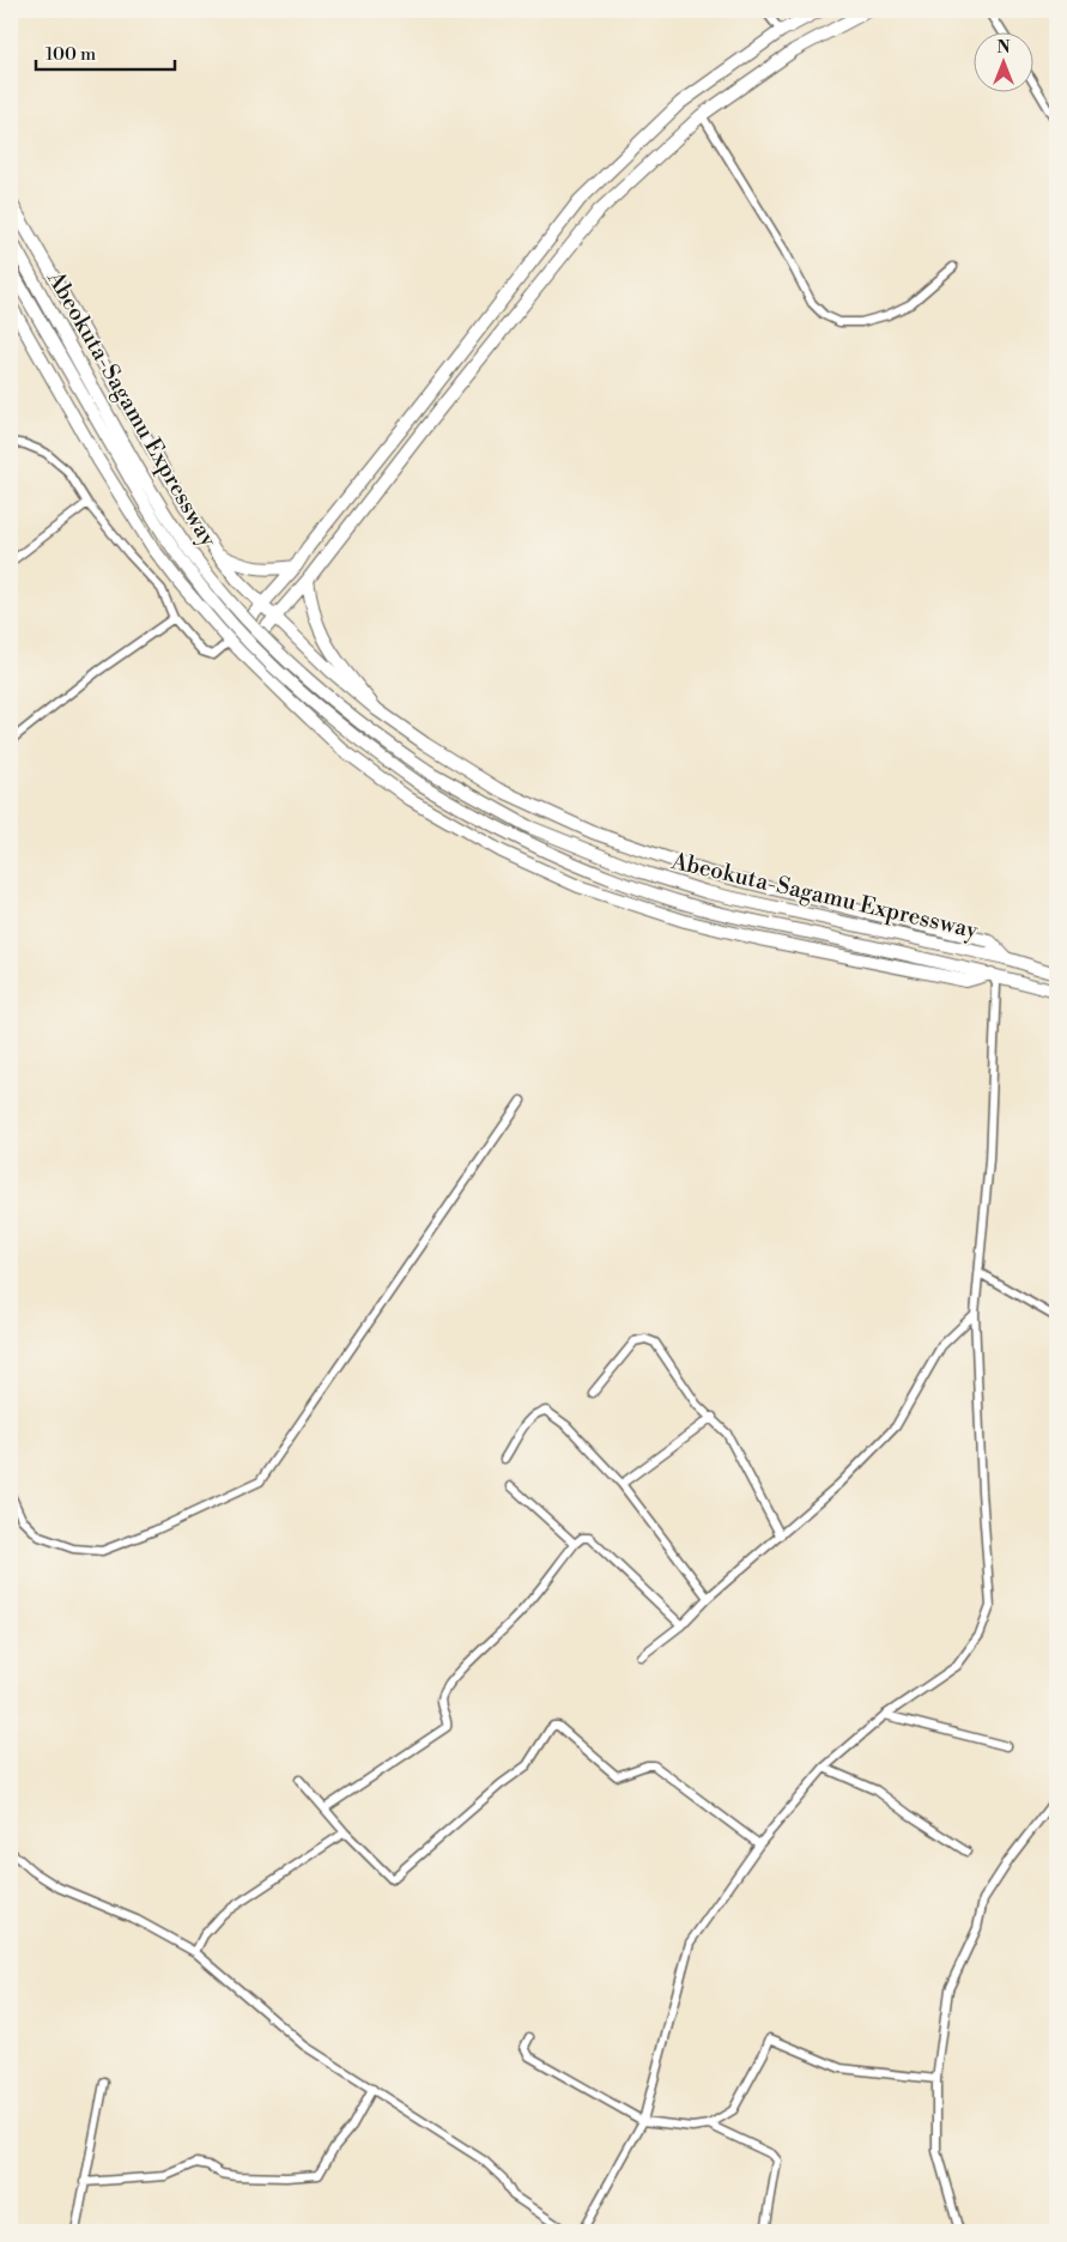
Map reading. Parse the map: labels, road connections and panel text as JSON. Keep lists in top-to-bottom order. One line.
{"streets":{"main road":["Abeokuta-Sagamu Expressway"]},"scale_bar":"100 m","north":"top"}
